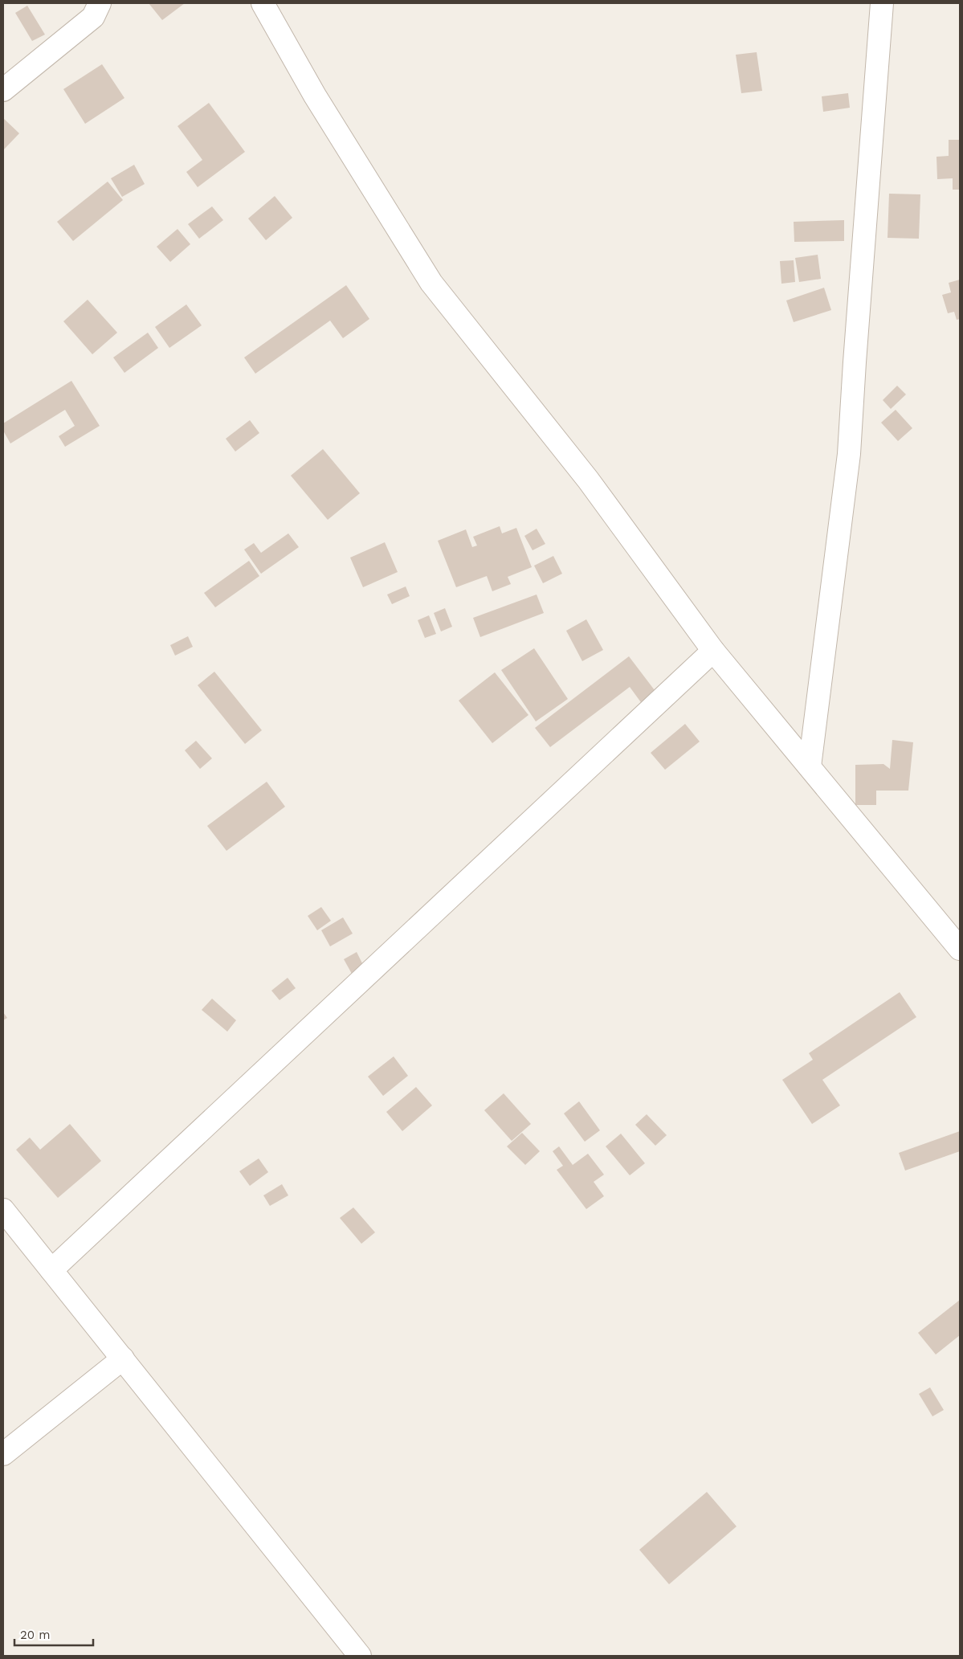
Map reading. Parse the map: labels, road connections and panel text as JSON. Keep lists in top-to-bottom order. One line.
{"scale_bar":"20 m"}
